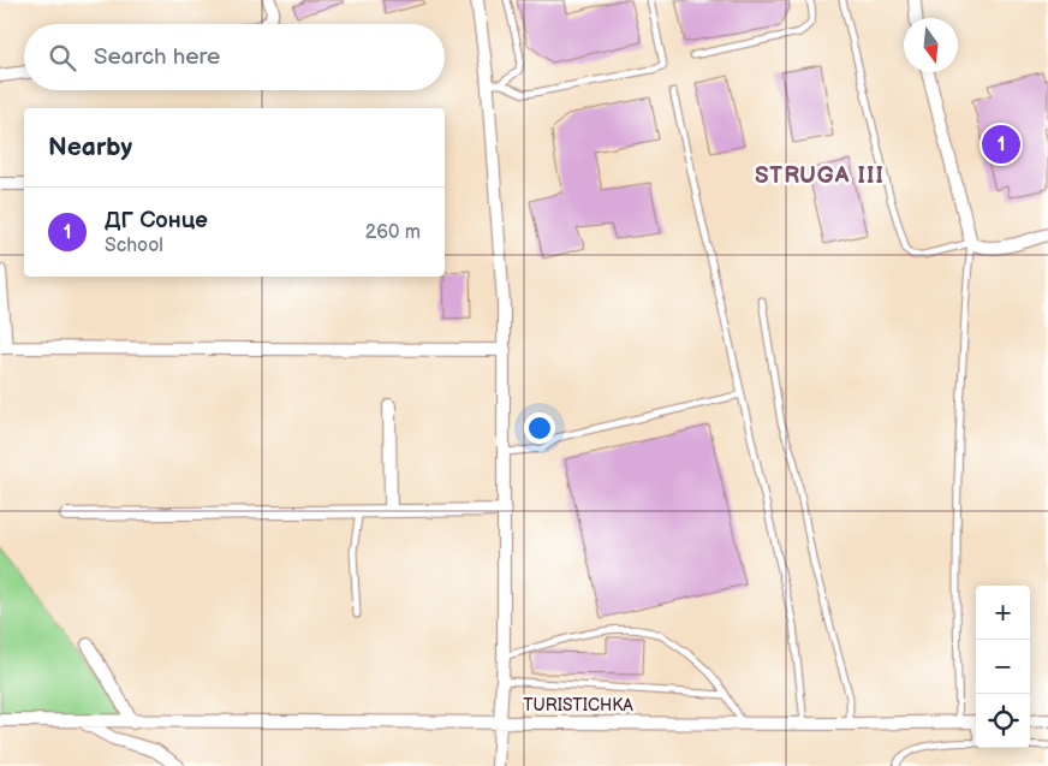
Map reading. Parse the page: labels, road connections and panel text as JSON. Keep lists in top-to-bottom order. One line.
{"streets":{"street":["TURISTICHKA"]},"districts":["STRUGA III"],"north":"bottom","page":{"search":"Search here","heading":"Nearby","pins":"1","list":[{"mark":"1","name":"ДГ Сонце","note":"School","value":"260 m"}],"map_buttons":["+","−"]}}
